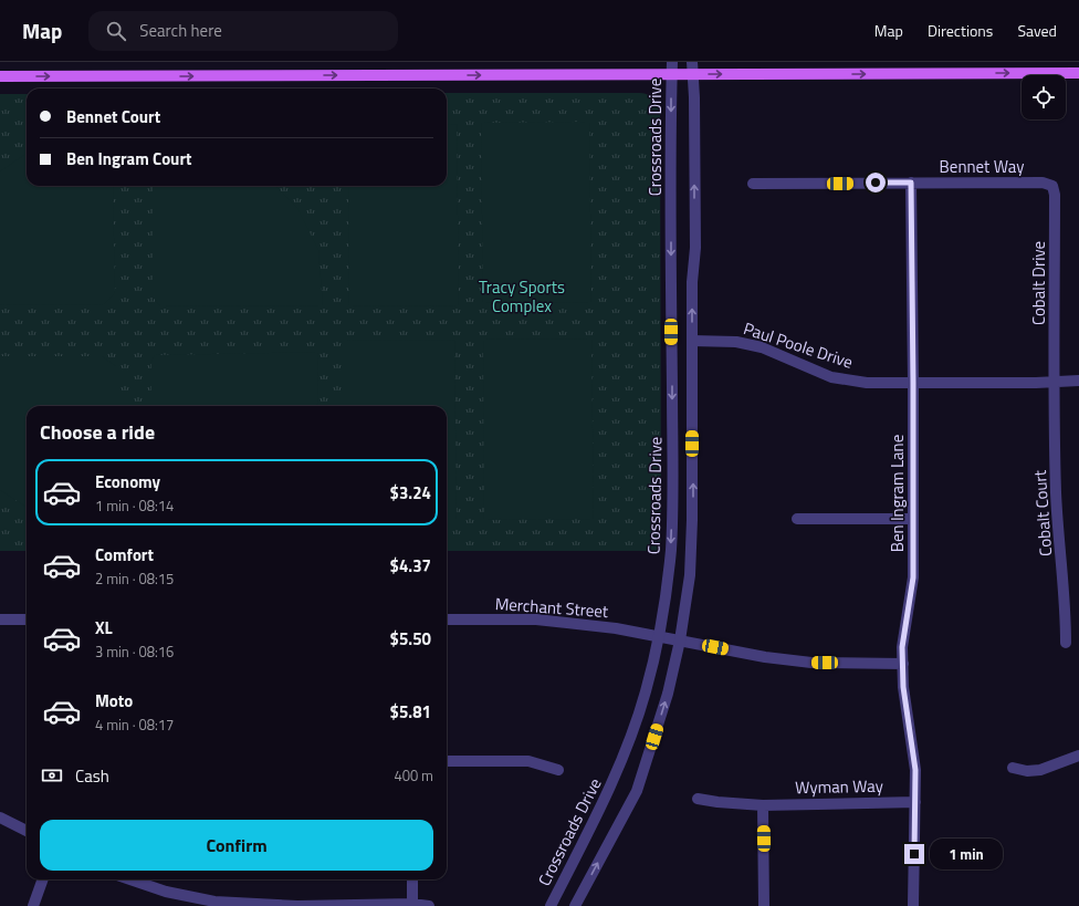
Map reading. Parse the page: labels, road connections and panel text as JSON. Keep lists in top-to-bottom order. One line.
{"streets":{"street":["Crossroads Drive","Bennet Way","Cobalt Drive","Paul Poole Drive","Ben Ingram Lane","Cobalt Court","Merchant Street","Wyman Way"]},"crossings":[["Crossroads Drive","Merchant Street"],["Bennet Way","Cobalt Drive"],["Bennet Way","Ben Ingram Lane"],["Cobalt Drive","Paul Poole Drive"],["Cobalt Drive","Cobalt Court"],["Paul Poole Drive","Ben Ingram Lane"],["Paul Poole Drive","Cobalt Court"],["Ben Ingram Lane","Merchant Street"],["Ben Ingram Lane","Wyman Way"]],"parks":["Tracy Sports Complex"],"page":{"header":"Map","search":"Search here","nav":["Map","Directions","Saved"],"banner":["Bennet Court","Ben Ingram Court"],"heading":"Choose a ride","list":[{"name":"Economy","note":"1 min · 08:14","value":"$3.24"},{"name":"Comfort","note":"2 min · 08:15","value":"$4.37"},{"name":"XL","note":"3 min · 08:16","value":"$5.50"},{"name":"Moto","note":"4 min · 08:17","value":"$5.81"}],"pay":["Cash","400 m"],"buttons":"Confirm","bubble":"1 min"}}
